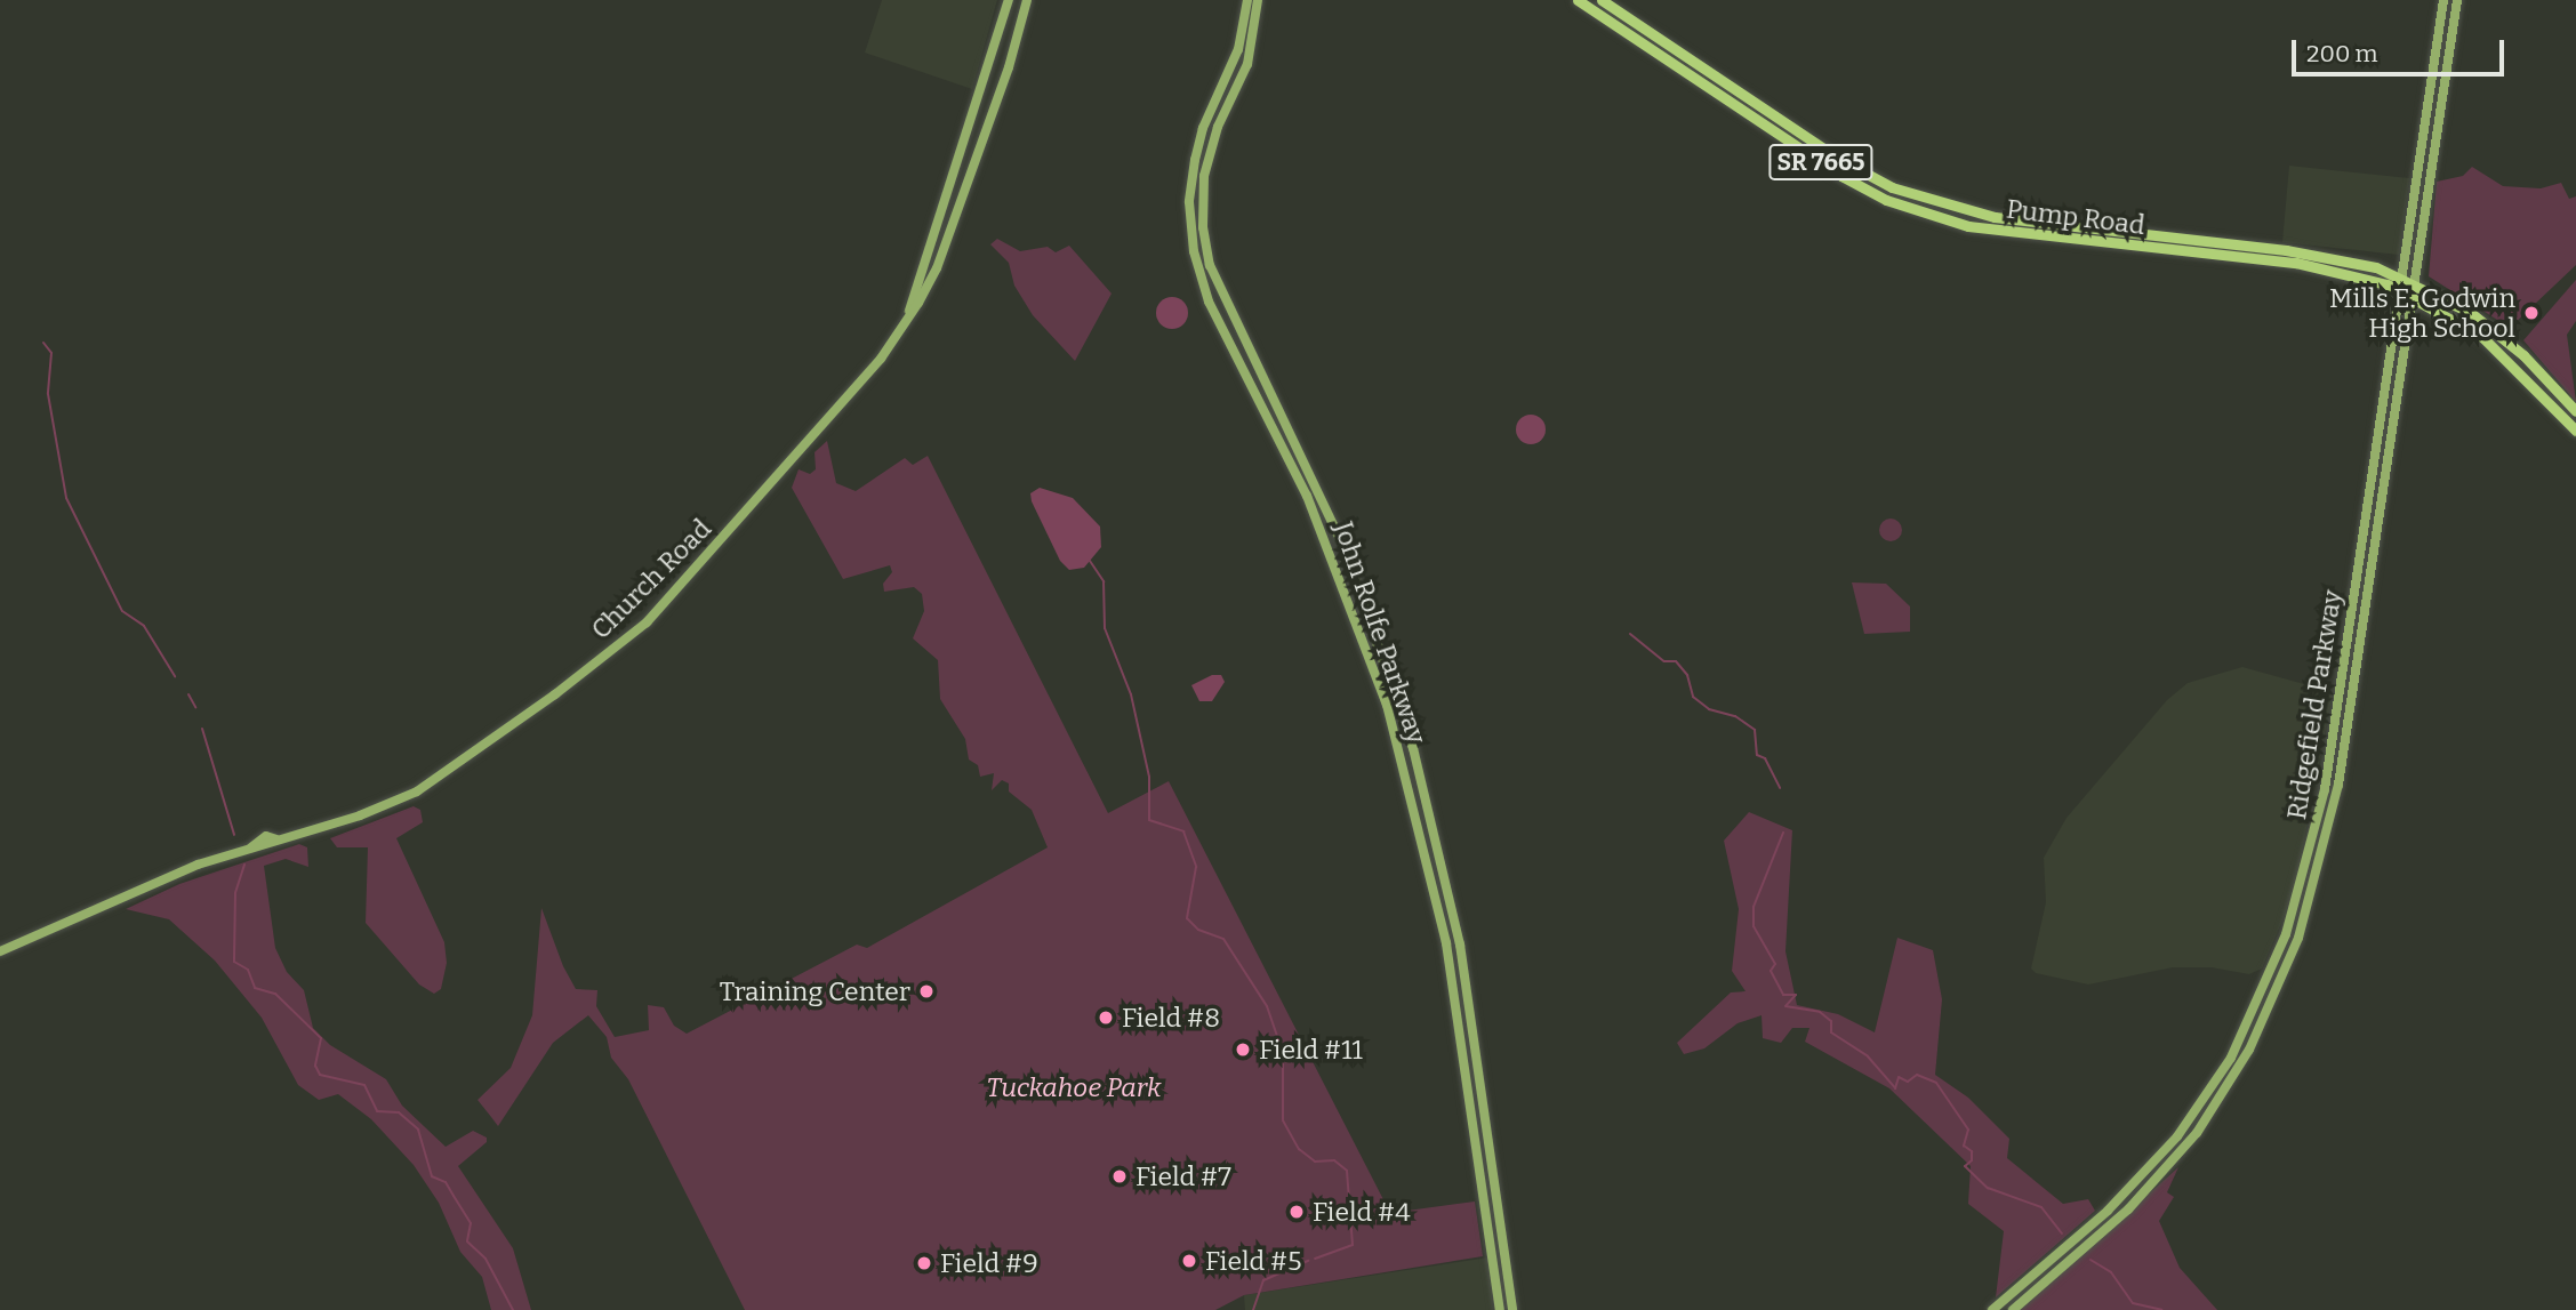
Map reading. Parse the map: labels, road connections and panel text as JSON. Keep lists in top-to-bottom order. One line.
{"streets":{"main road":["SR 7665","Pump Road","Church Road","John Rolfe Parkway","Ridgefield Parkway"]},"crossings":[["Pump Road","Ridgefield Parkway"]],"parks":["Tuckahoe Park"],"places":["Mills E. Godwin High School","Training Center","Field #8","Field #11","Field #7","Field #4","Field #5","Field #9"],"scale_bar":"200 m"}
